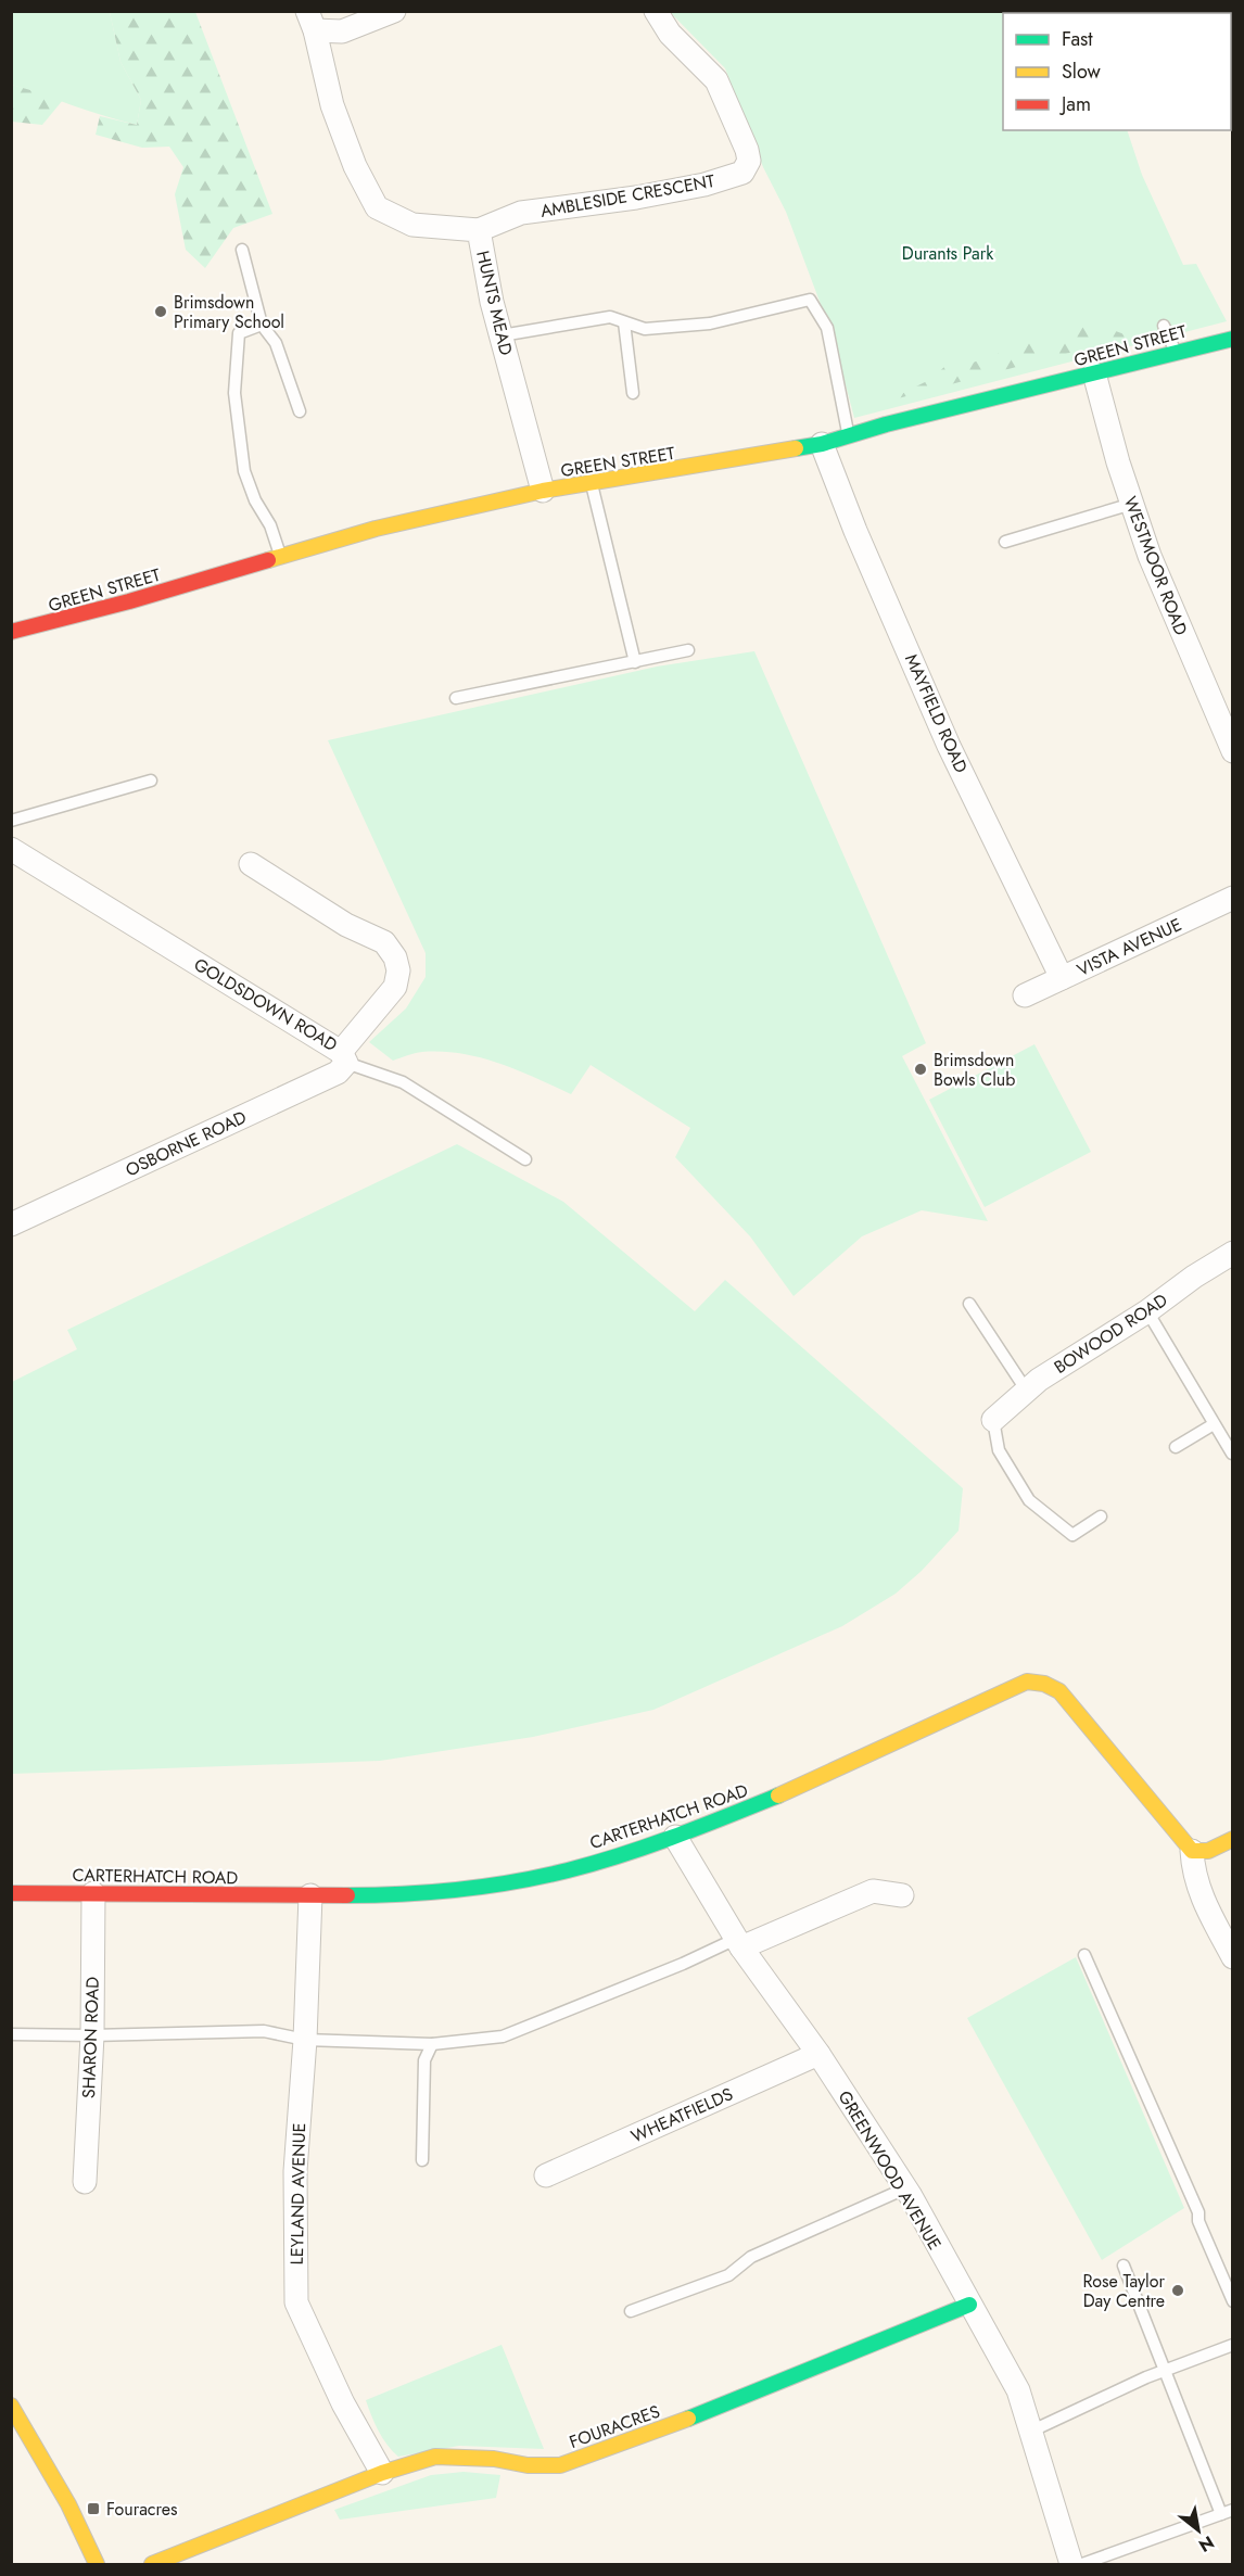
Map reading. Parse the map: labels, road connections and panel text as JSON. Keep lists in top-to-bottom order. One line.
{"streets":{"street":["AMBLESIDE CRESCENT","HUNTS MEAD","GREEN STREET","WESTMOOR ROAD","MAYFIELD ROAD","VISTA AVENUE","GOLDSDOWN ROAD","OSBORNE ROAD","BOWOOD ROAD","CARTERHATCH ROAD","SHARON ROAD","WHEATFIELDS","GREENWOOD AVENUE","LEYLAND AVENUE","FOURACRES"]},"crossings":[["AMBLESIDE CRESCENT","HUNTS MEAD"],["HUNTS MEAD","GREEN STREET"],["GREEN STREET","WESTMOOR ROAD"],["GREEN STREET","MAYFIELD ROAD"],["MAYFIELD ROAD","VISTA AVENUE"],["GOLDSDOWN ROAD","OSBORNE ROAD"],["CARTERHATCH ROAD","SHARON ROAD"],["CARTERHATCH ROAD","GREENWOOD AVENUE"],["CARTERHATCH ROAD","LEYLAND AVENUE"],["WHEATFIELDS","GREENWOOD AVENUE"],["GREENWOOD AVENUE","FOURACRES"],["LEYLAND AVENUE","FOURACRES"]],"parks":["Durants Park"],"places":{"other":["Brimsdown Primary School","Brimsdown Bowls Club","Rose Taylor Day Centre"],"transit":["Fouracres"]},"legend":["Fast","Slow","Jam"],"north":"bottom right"}
